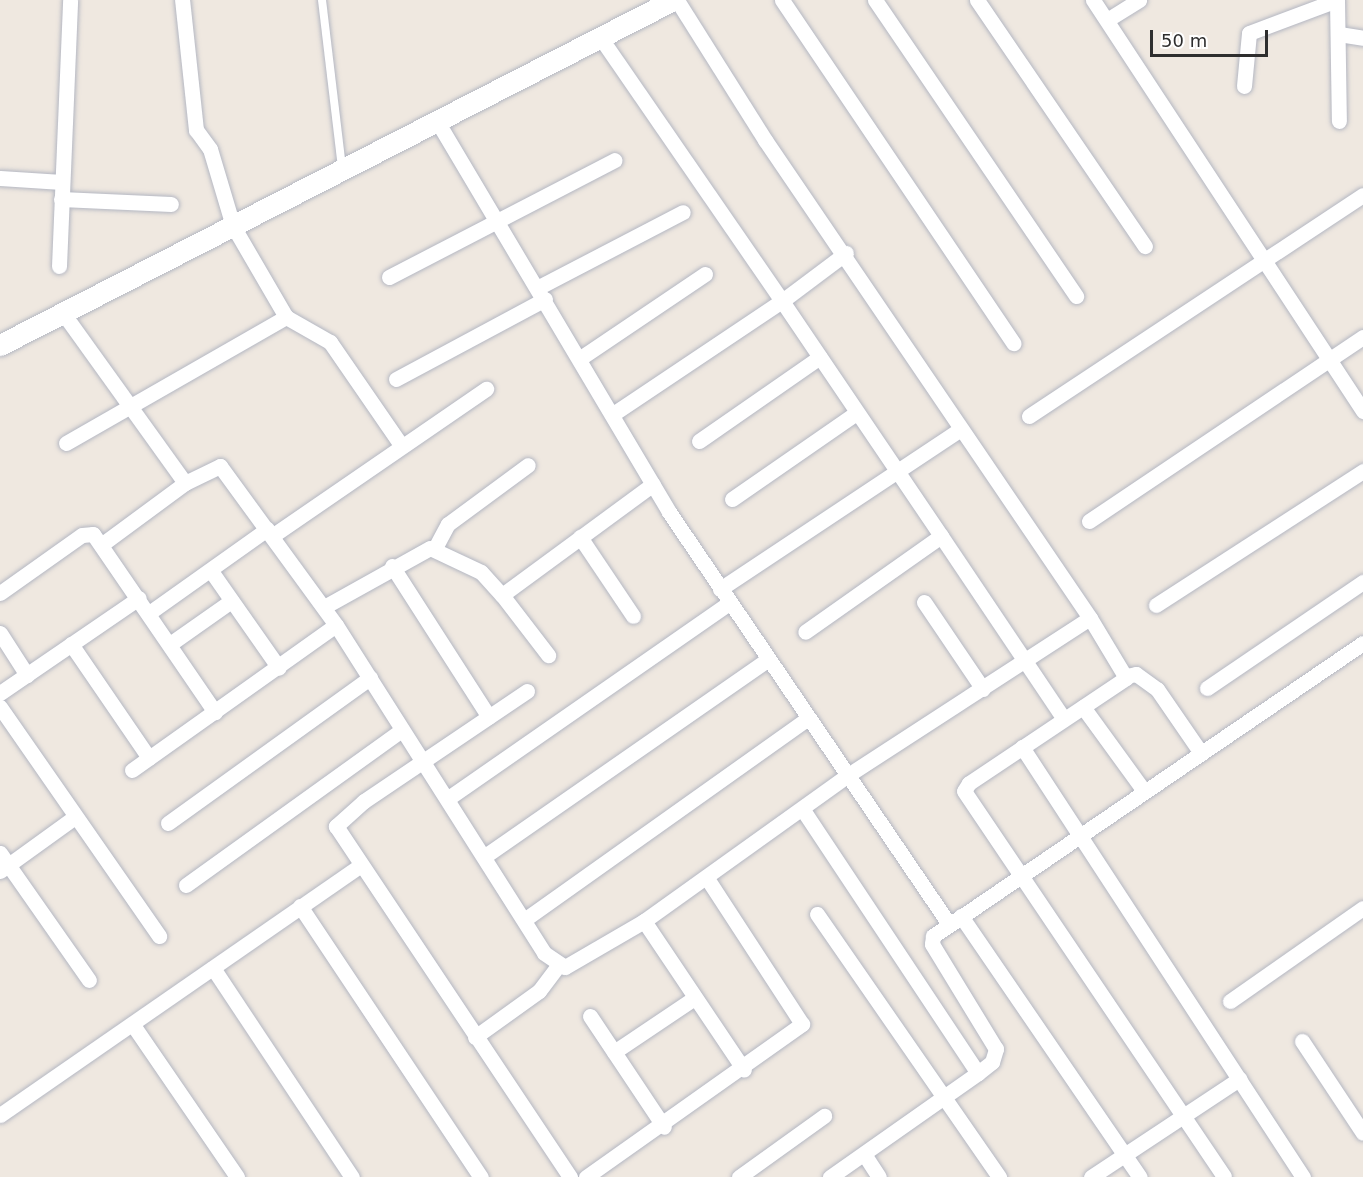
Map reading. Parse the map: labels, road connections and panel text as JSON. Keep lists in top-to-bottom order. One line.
{"scale_bar":"50 m"}
